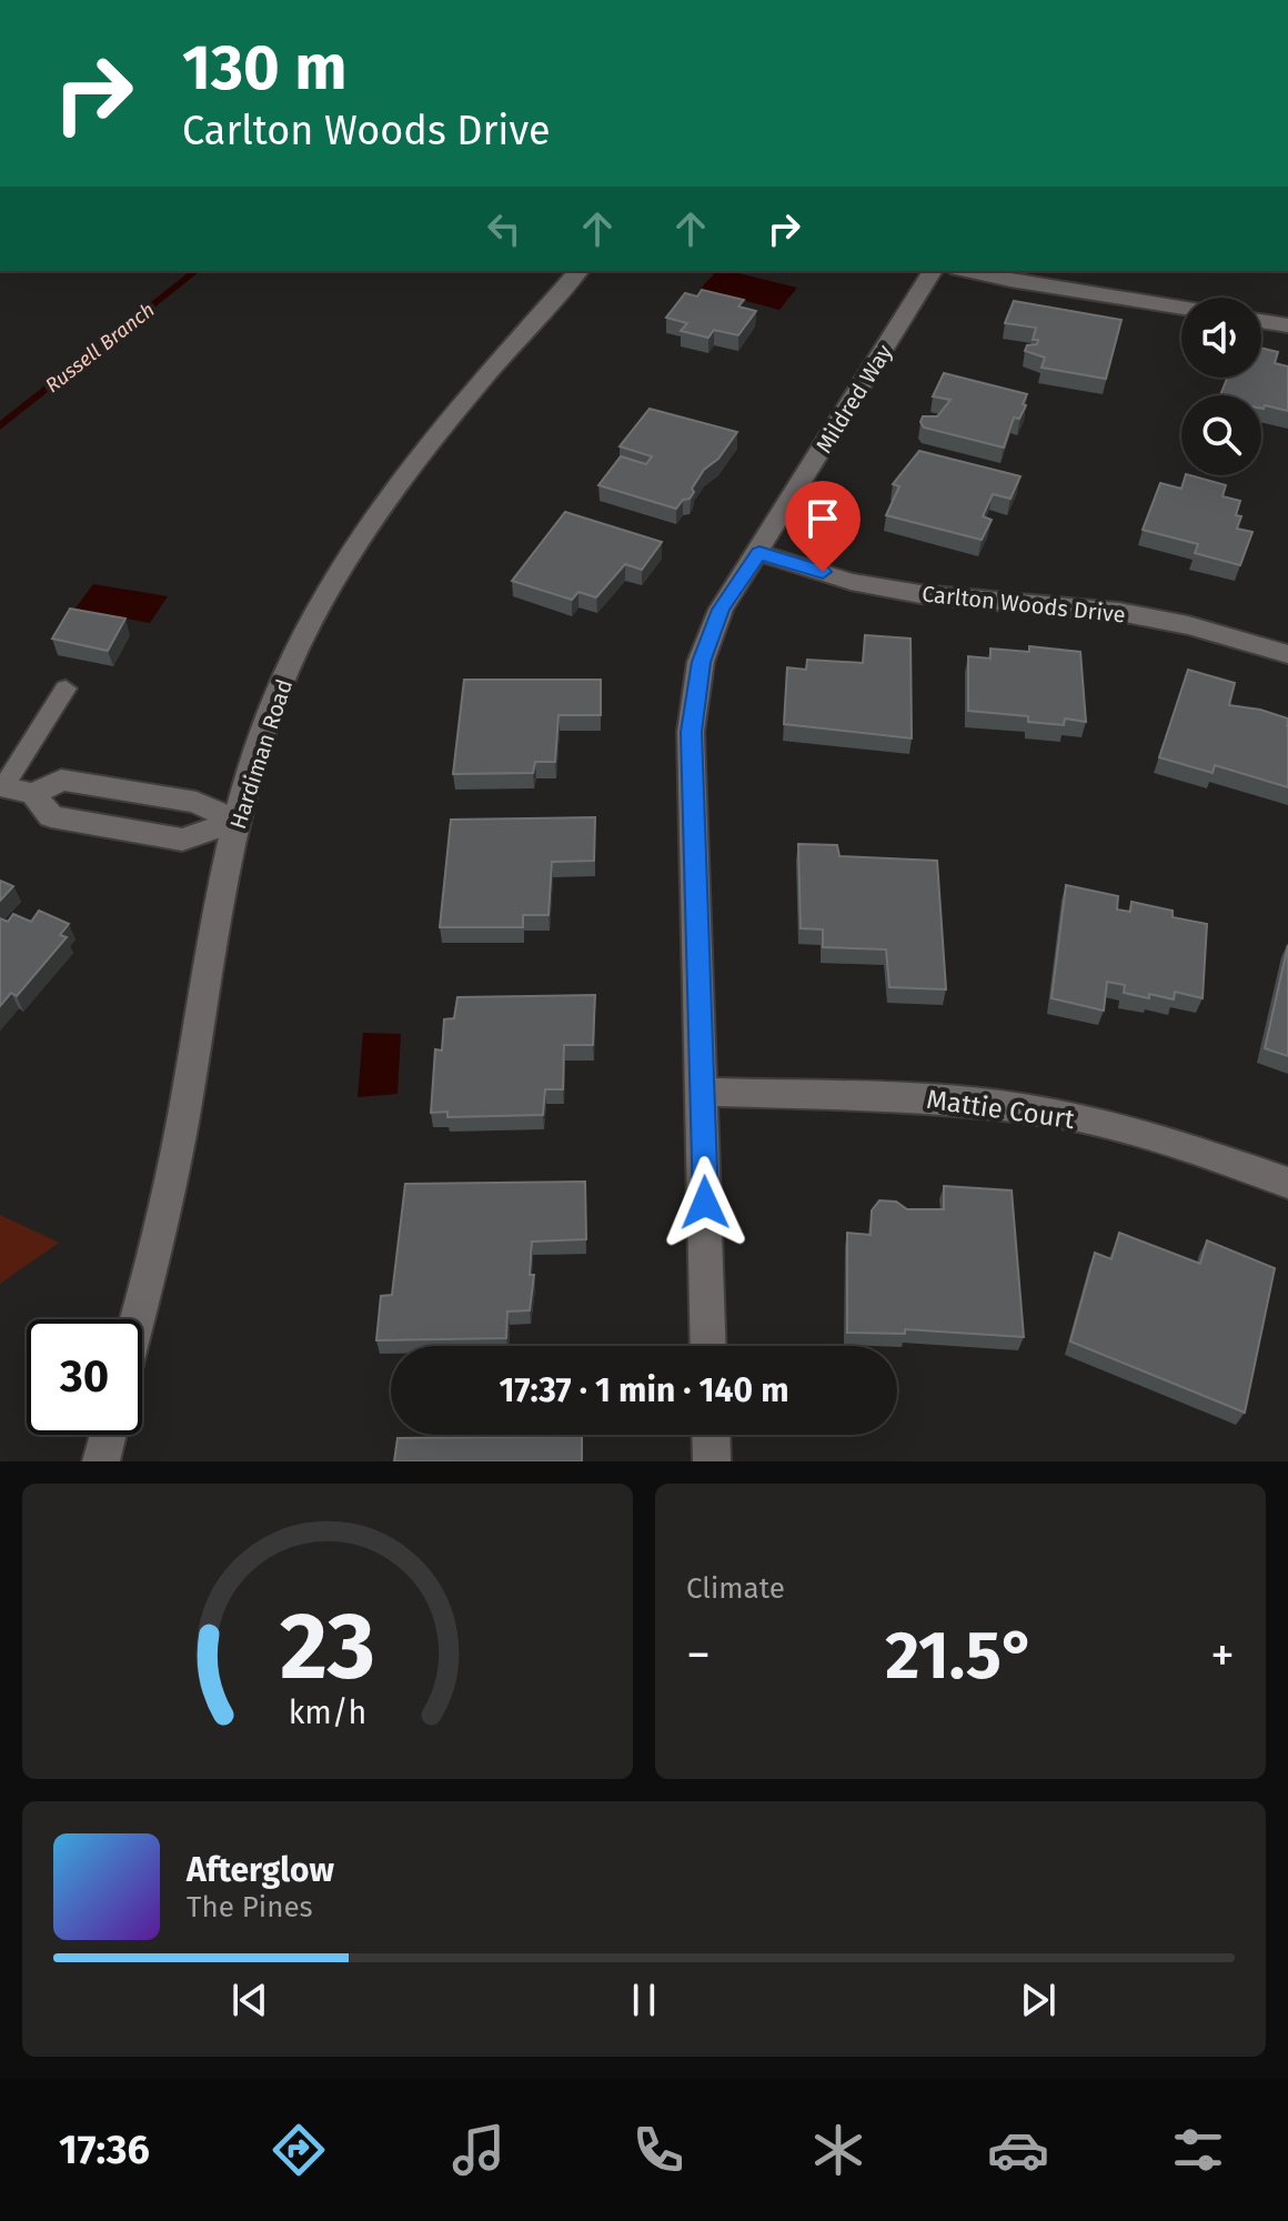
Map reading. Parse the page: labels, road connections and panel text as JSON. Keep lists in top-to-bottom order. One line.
{"streets":{"street":["Mildred Way","Carlton Woods Drive","Hardiman Road","Mattie Court"]},"crossings":[["Mildred Way","Carlton Woods Drive"],["Mildred Way","Mattie Court"]],"water":["Russell Branch"],"page":{"turn":["130 m","Carlton Woods Drive"],"limit":"30","trip":"17:37 · 1 min · 140 m","tile":"Climate","heat":["−","21.5°","+"],"song":["Afterglow","The Pines"],"tabs":"17:36","gauge":["23","km/h"]}}
